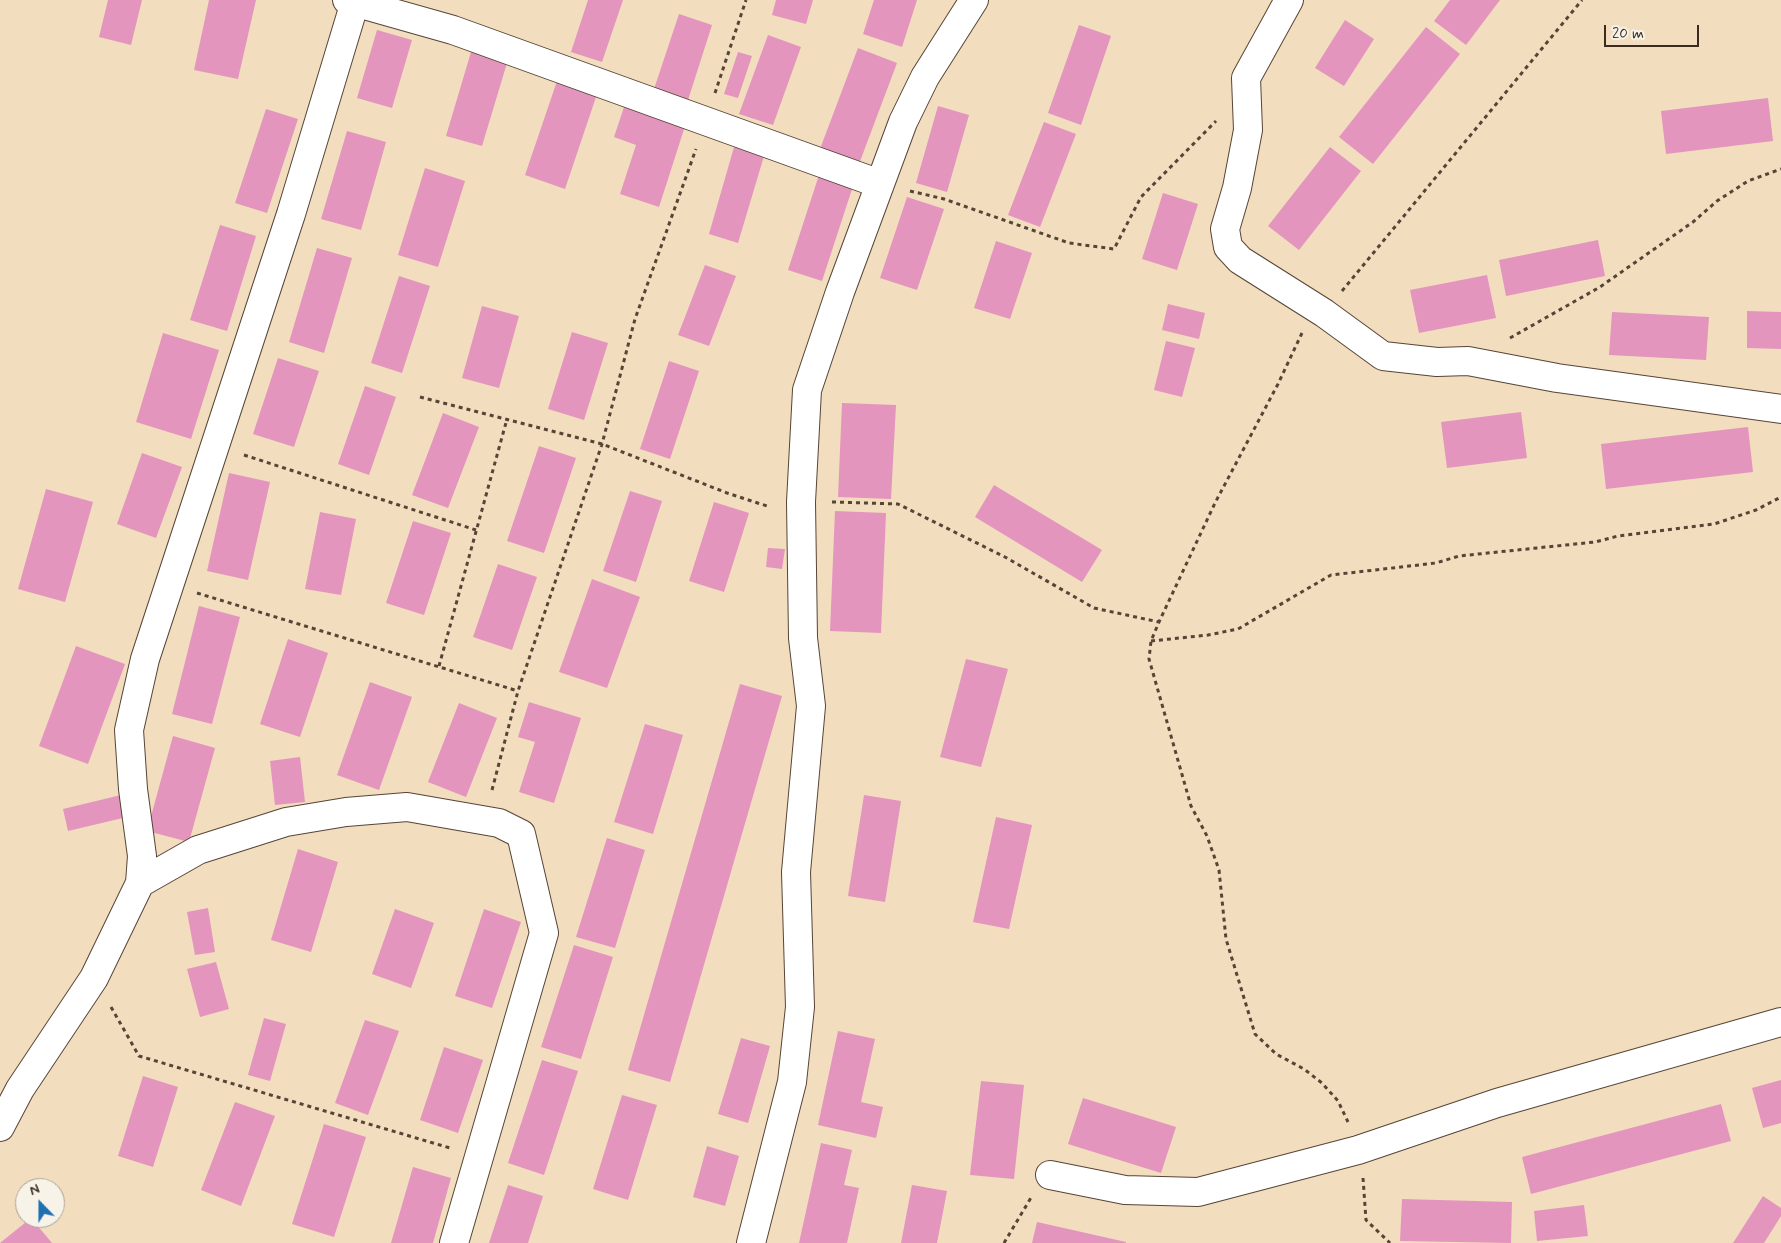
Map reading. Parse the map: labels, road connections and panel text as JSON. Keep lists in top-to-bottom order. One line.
{"scale_bar":"20 m","north":"top"}
